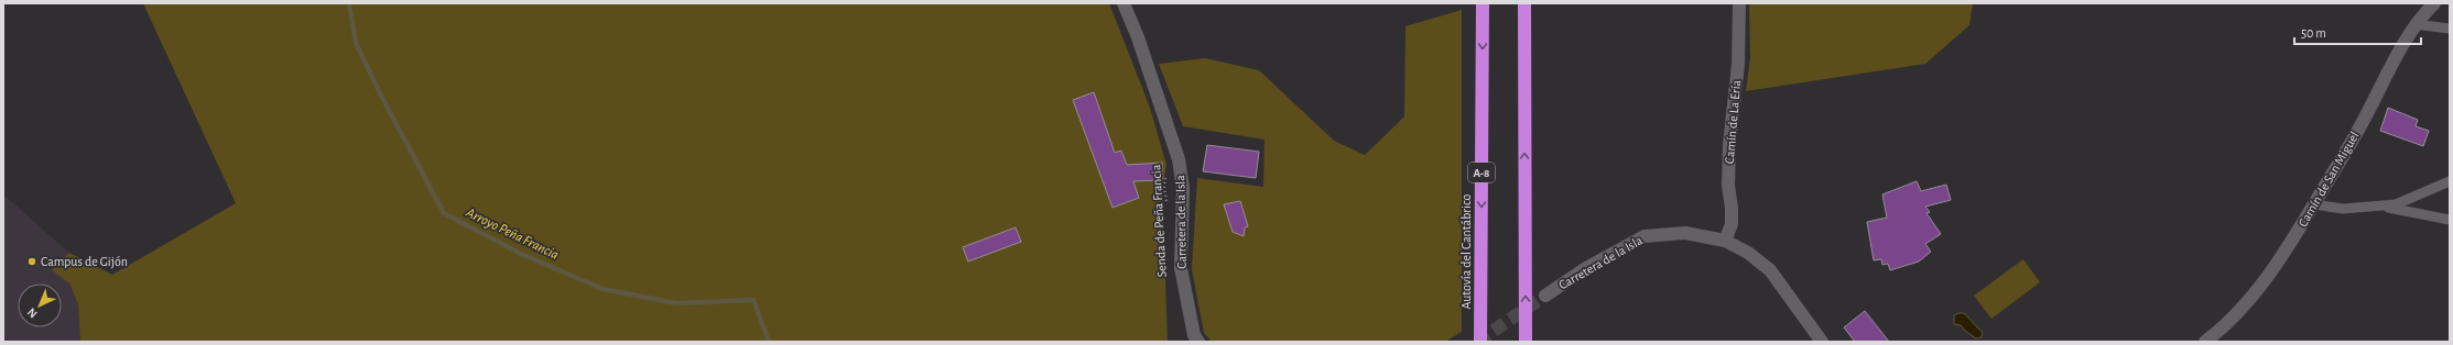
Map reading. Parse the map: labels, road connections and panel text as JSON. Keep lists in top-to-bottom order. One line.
{"streets":{"highway":["A-8","Autovía del Cantábrico"],"street":["Camín de La Ería","Camín de San Miguel","Carretera de la Isla"],"path":["Senda de Peña Francia"]},"crossings":[["Camín de La Ería","Carretera de la Isla"]],"water":["Arroyo Peña Francia"],"places":["Campus de Gijón"],"scale_bar":"50 m","north":"bottom left"}
